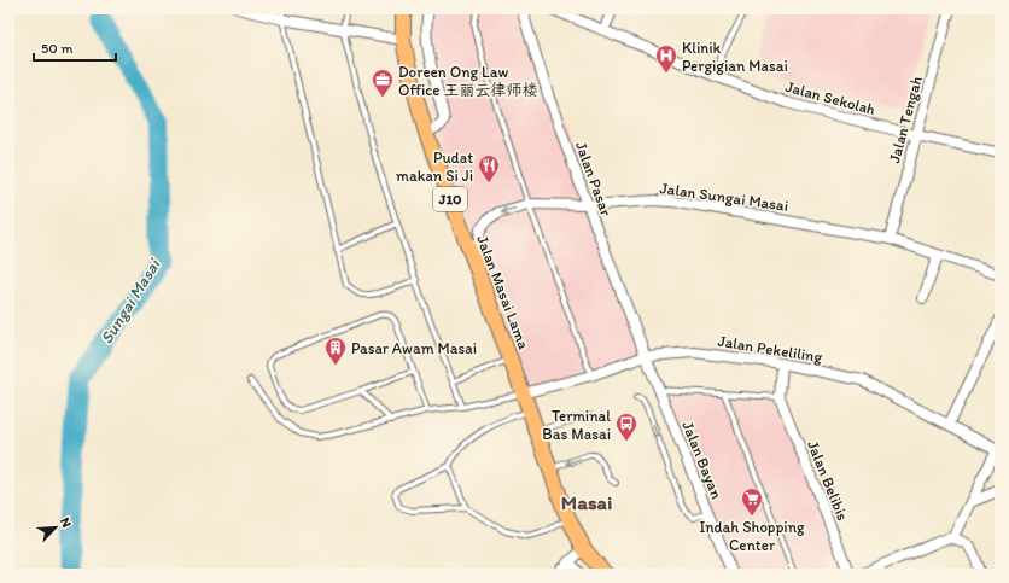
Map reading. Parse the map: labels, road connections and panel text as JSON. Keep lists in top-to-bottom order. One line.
{"streets":{"main road":["J10","Jalan Masai Lama"],"street":["Jalan Sekolah","Jalan Tengah","Jalan Pasar","Jalan Sungai Masai","Jalan Pekeliling","Jalan Bayan","Jalan Belibis"]},"crossings":[["Jalan Sekolah","Jalan Tengah"],["Jalan Tengah","Jalan Sungai Masai"],["Jalan Pasar","Jalan Sungai Masai"],["Jalan Pasar","Jalan Pekeliling"],["Jalan Pasar","Jalan Bayan"],["Jalan Sungai Masai","Jalan Masai Lama"],["Jalan Masai Lama","Jalan Pekeliling"],["Jalan Pekeliling","Jalan Bayan"],["Jalan Pekeliling","Jalan Belibis"]],"districts":["Masai"],"water":["Sungai Masai"],"places":{"hospital":["Klinik Pergigian Masai"],"office":["Doreen Ong Law Office 王丽云律师楼"],"restaurant":["Pudat makan Si Ji"],"building":["Pasar Awam Masai"],"bus stop":["Terminal Bas Masai"],"supermarket":["Indah Shopping Center"]},"scale_bar":"50 m","north":"top right"}
